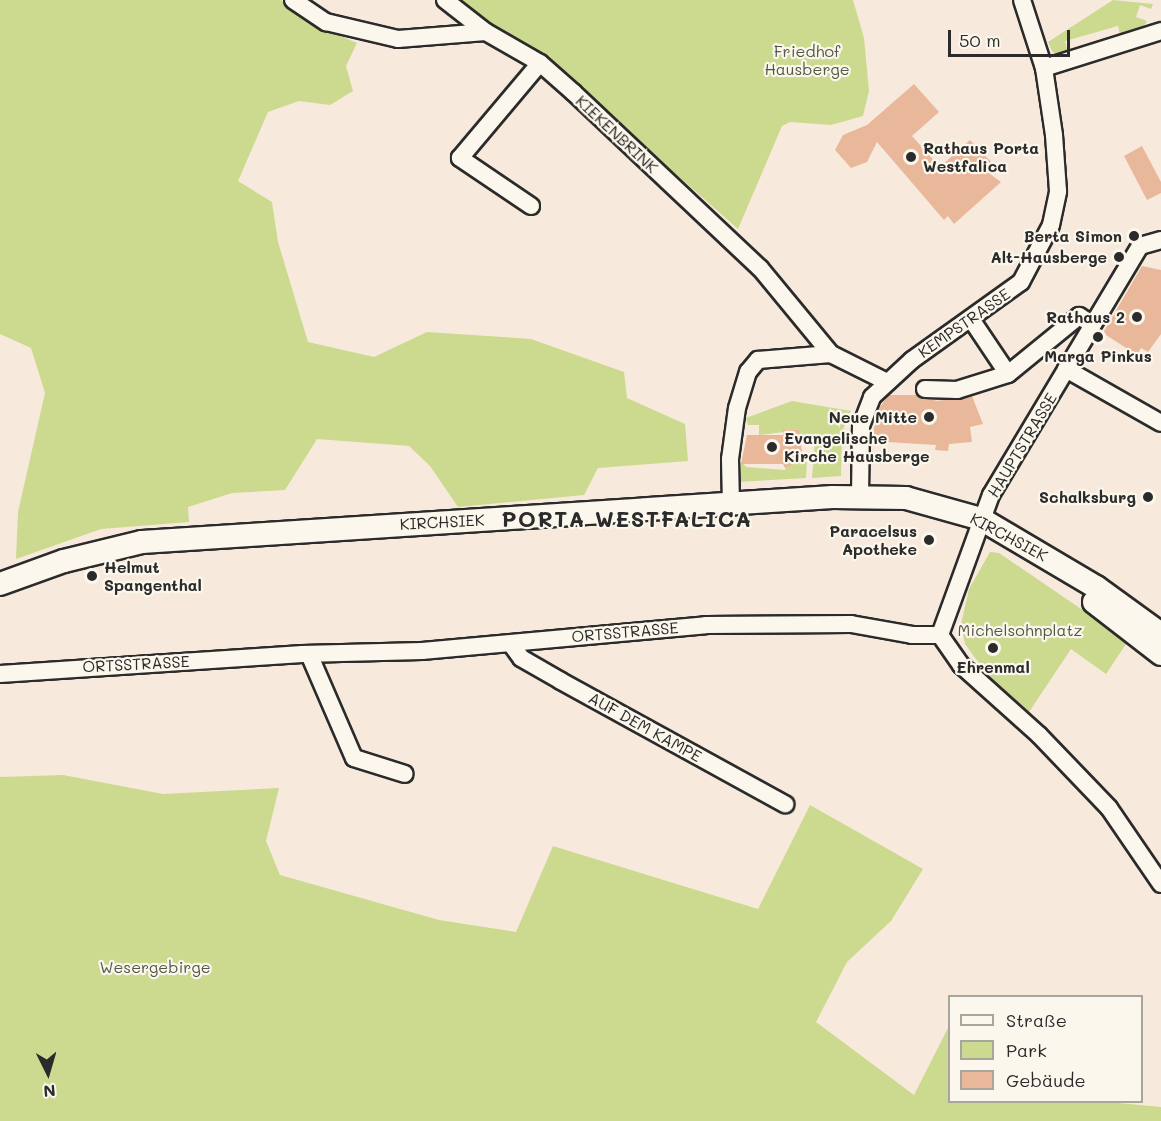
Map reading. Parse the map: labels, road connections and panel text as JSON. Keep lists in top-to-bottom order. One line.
{"streets":{"main road":["KIRCHSIEK"],"street":["KIEKENBRINK","KEMPSTRASSE","HAUPTSTRASSE","ORTSSTRASSE","AUF DEM KAMPE"]},"crossings":[["KIEKENBRINK","KEMPSTRASSE"],["KEMPSTRASSE","KIRCHSIEK"],["HAUPTSTRASSE","KIRCHSIEK"],["HAUPTSTRASSE","ORTSSTRASSE"],["ORTSSTRASSE","AUF DEM KAMPE"]],"districts":["PORTA WESTFALICA"],"parks":["Friedhof Hausberge","Michelsohnplatz","Wesergebirge"],"places":["Rathaus Porta Westfalica","Berta Simon","Alt-Hausberge","Rathaus 2","Marga Pinkus","Neue Mitte","Evangelische Kirche Hausberge","Schalksburg","Paracelsus Apotheke","Helmut Spangenthal","Ehrenmal"],"legend":["Straße","Park","Gebäude"],"scale_bar":"50 m","north":"bottom"}
